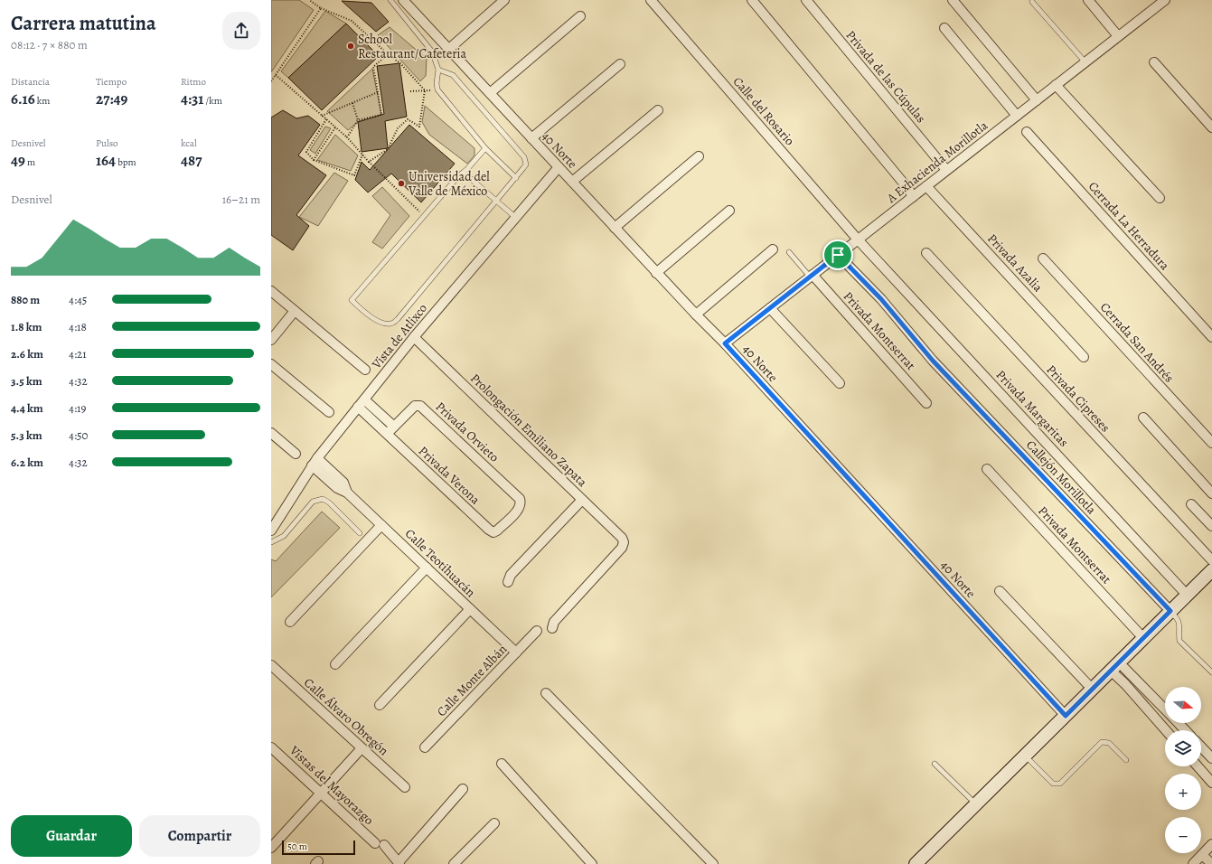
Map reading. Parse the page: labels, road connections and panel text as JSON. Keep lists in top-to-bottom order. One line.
{"streets":{"street":["Privada de las Cúpulas","Calle del Rosario","40 Norte","A Exhacienda Morillotla","Cerrada La Herradura","Privada Azalia","Privada Montserrat","Vista de Atlixco","Cerrada San Andrés","Privada Cipreses","Privada Margaritas","Prolongación Emiliano Zapata","Privada Orvieto","Privada Verona","Callejón Morillotla","Calle Teotihuacán","Calle Monte Albán","Calle Álvaro Obregón","Vistas del Mayorazgo"]},"crossings":[["Privada de las Cúpulas","A Exhacienda Morillotla"],["Calle del Rosario","A Exhacienda Morillotla"],["Calle del Rosario","Privada Margaritas"],["40 Norte","A Exhacienda Morillotla"],["40 Norte","Vista de Atlixco"],["A Exhacienda Morillotla","Privada Azalia"],["A Exhacienda Morillotla","Privada Montserrat"],["A Exhacienda Morillotla","Privada Margaritas"],["A Exhacienda Morillotla","Callejón Morillotla"],["Vista de Atlixco","Prolongación Emiliano Zapata"],["Vista de Atlixco","Privada Verona"],["Vista de Atlixco","Calle Teotihuacán"],["Privada Orvieto","Privada Verona"],["Calle Teotihuacán","Calle Monte Albán"]],"places":["School Restaurant/Cafeteria","Universidad del Valle de México"],"scale_bar":"50 m","north":"right","page":{"heading":["Carrera matutina","08:12 · 7 × 880 m"],"stats":[["Distancia","6.16 km"],["Tiempo","27:49"],["Ritmo","4:31 /km"],["Desnivel","49 m"],["Pulso","164 bpm"],["kcal","487"]],"chart":["Desnivel","16–21 m"],"list":[{"name":"880 m","note":"4:45"},{"name":"1.8 km","note":"4:18"},{"name":"2.6 km","note":"4:21"},{"name":"3.5 km","note":"4:32"},{"name":"4.4 km","note":"4:19"},{"name":"5.3 km","note":"4:50"},{"name":"6.2 km","note":"4:32"}],"map_buttons":["+","−"],"buttons":["Guardar","Compartir"],"scale":"50 m"}}
